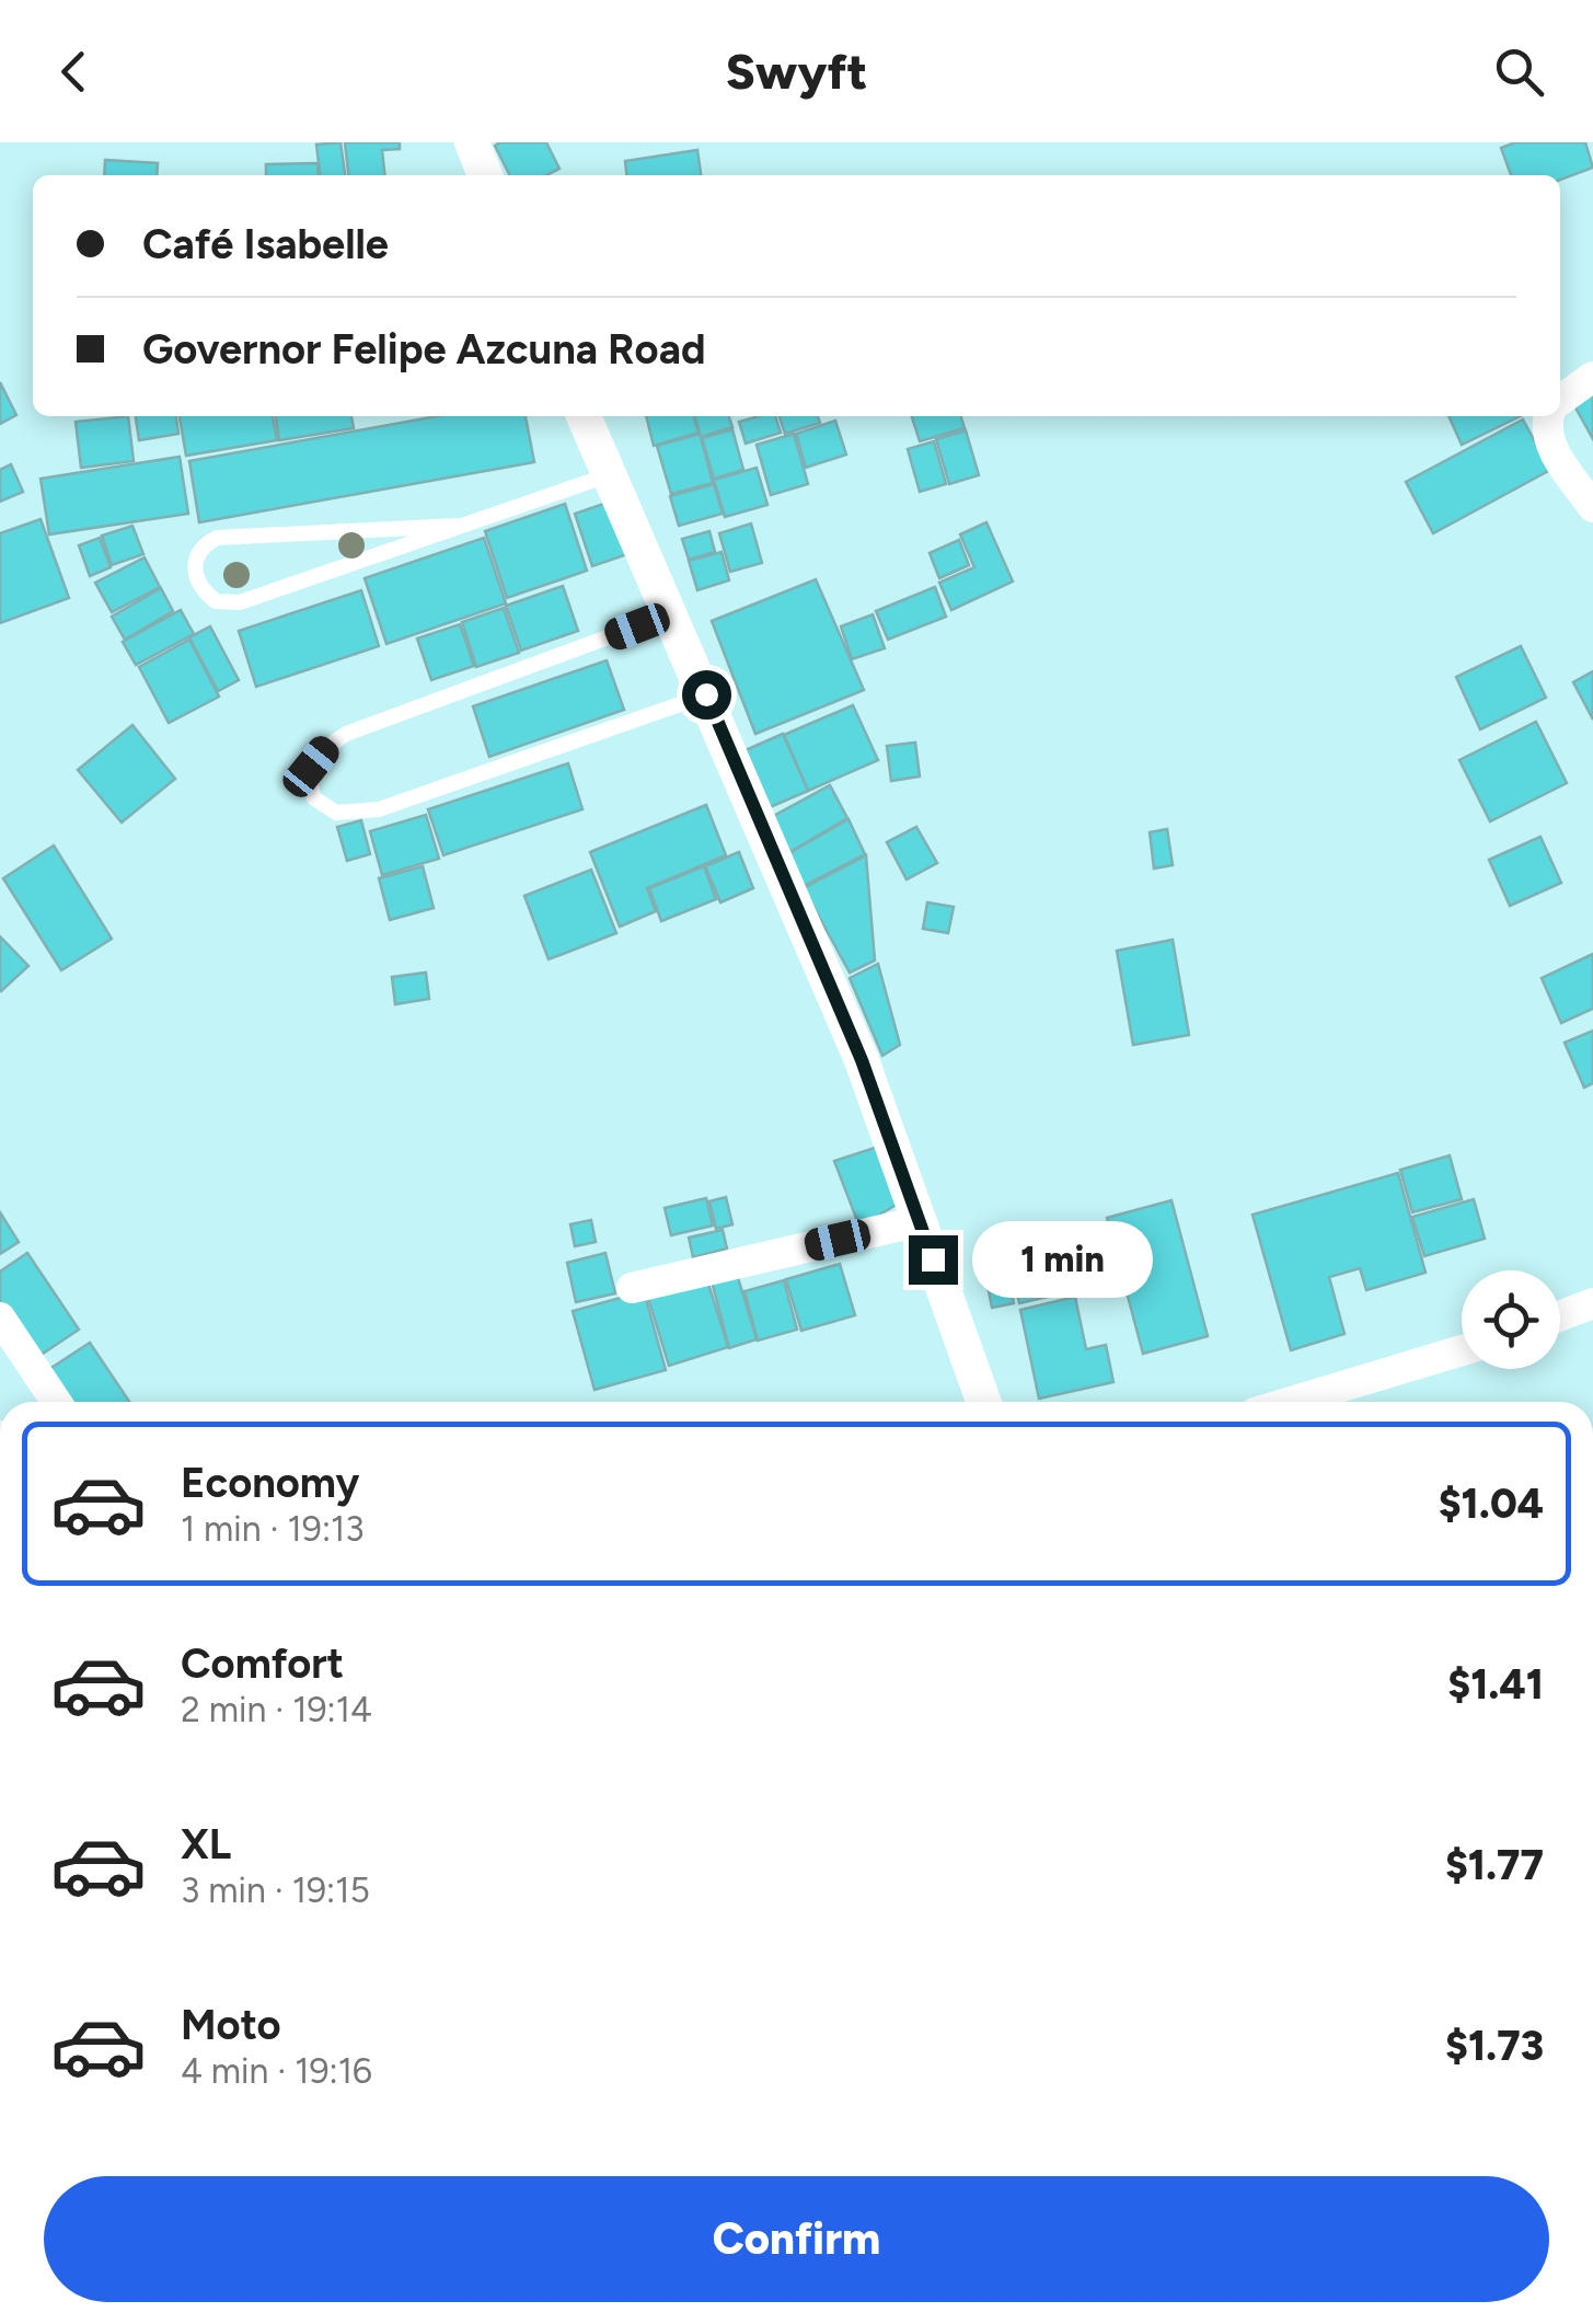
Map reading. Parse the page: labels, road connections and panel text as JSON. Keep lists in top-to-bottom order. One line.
{"page":{"header":"Swyft","banner":["Café Isabelle","Governor Felipe Azcuna Road"],"bubble":"1 min","list":[{"name":"Economy","note":"1 min · 19:13","value":"$1.04"},{"name":"Comfort","note":"2 min · 19:14","value":"$1.41"},{"name":"XL","note":"3 min · 19:15","value":"$1.77"},{"name":"Moto","note":"4 min · 19:16","value":"$1.73"}],"buttons":"Confirm"}}
